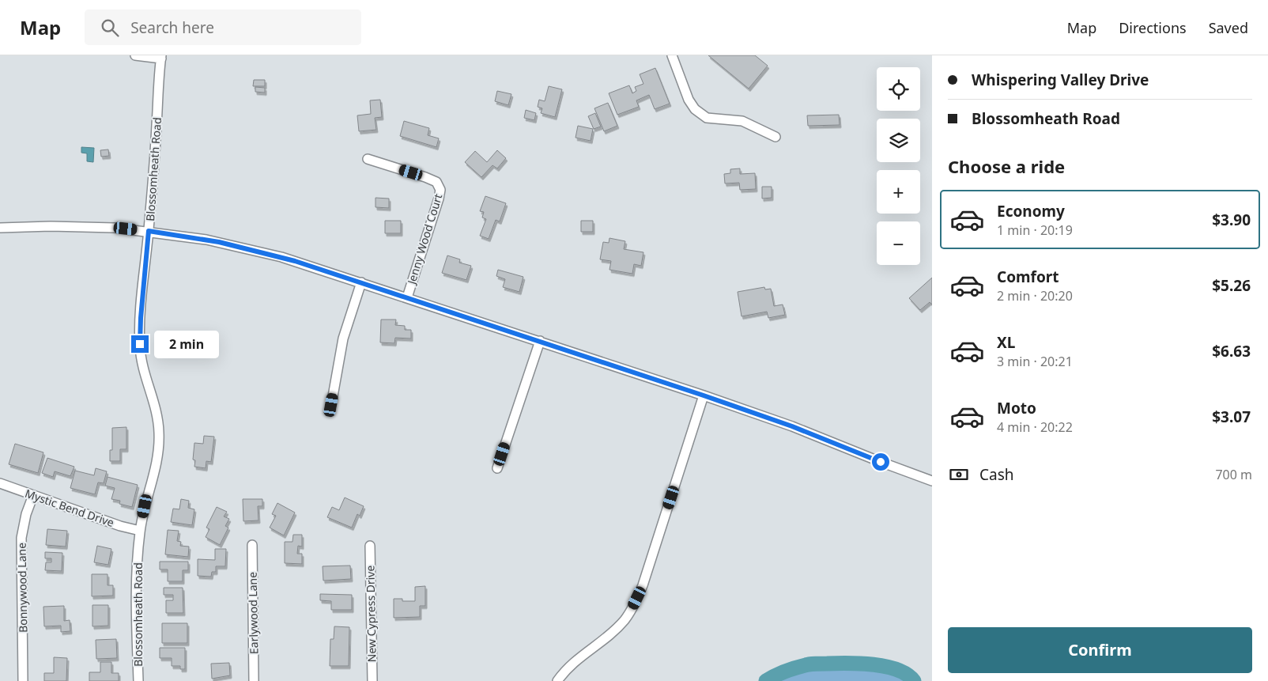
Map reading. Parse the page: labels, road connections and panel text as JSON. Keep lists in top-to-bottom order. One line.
{"streets":{"street":["Blossomheath Road","Jenny Wood Court","Mystic Bend Drive","Bonnywood Lane","Earlywood Lane","New Cypress Drive"]},"crossings":[["Blossomheath Road","Mystic Bend Drive"],["Mystic Bend Drive","Bonnywood Lane"]],"page":{"header":"Map","search":"Search here","nav":["Map","Directions","Saved"],"banner":["Whispering Valley Drive","Blossomheath Road"],"map_buttons":["+","−"],"heading":"Choose a ride","list":[{"name":"Economy","note":"1 min · 20:19","value":"$3.90"},{"name":"Comfort","note":"2 min · 20:20","value":"$5.26"},{"name":"XL","note":"3 min · 20:21","value":"$6.63"},{"name":"Moto","note":"4 min · 20:22","value":"$3.07"}],"bubble":"2 min","pay":["Cash","700 m"],"buttons":"Confirm"}}
